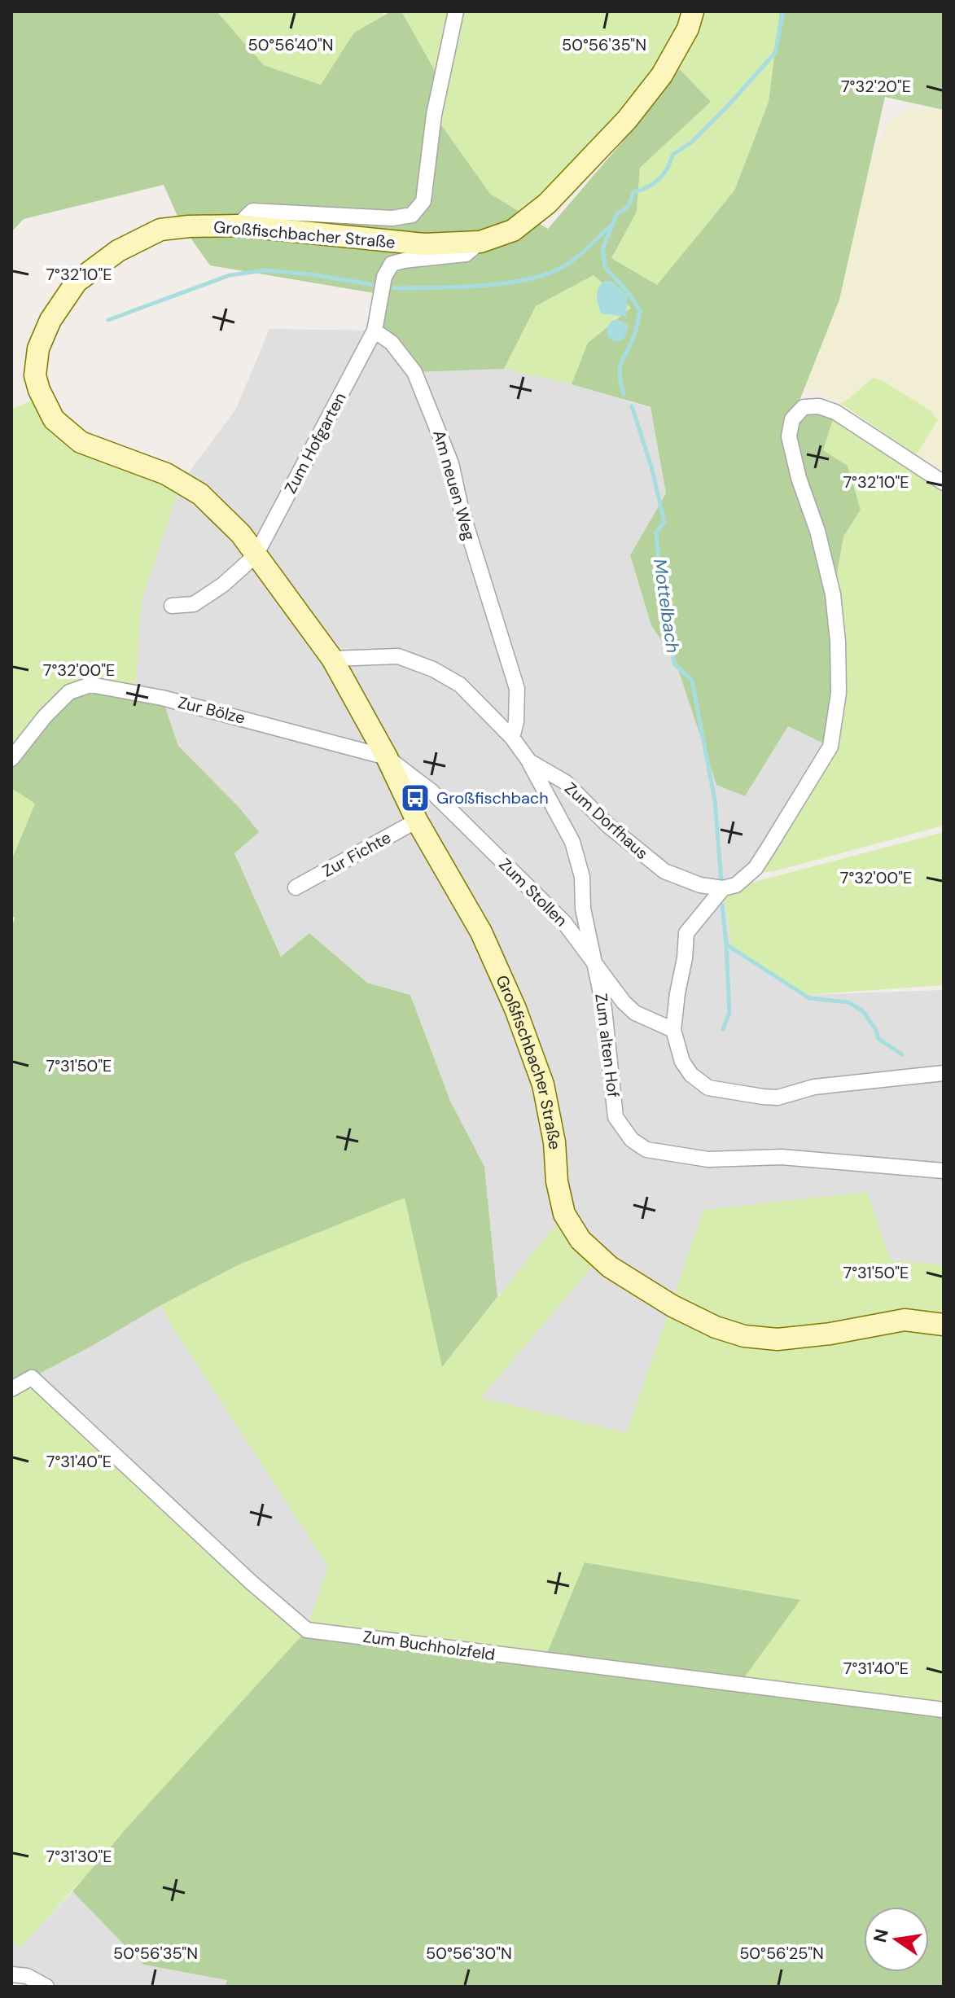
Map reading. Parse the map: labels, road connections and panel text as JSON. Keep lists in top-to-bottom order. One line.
{"streets":{"main road":["Großfischbacher Straße"],"street":["Zum Hofgarten","Am neuen Weg","Zur Bölze","Zum Dorfhaus","Zur Fichte","Zum Stollen","Zum alten Hof","Zum Buchholzfeld"]},"crossings":[["Großfischbacher Straße","Zum Hofgarten"],["Großfischbacher Straße","Zur Bölze"],["Großfischbacher Straße","Zum Dorfhaus"],["Großfischbacher Straße","Zur Fichte"],["Großfischbacher Straße","Zum Stollen"],["Zum Hofgarten","Am neuen Weg"],["Am neuen Weg","Zum Dorfhaus"],["Zur Bölze","Zum Stollen"],["Zum Dorfhaus","Zum alten Hof"],["Zum Stollen","Zum alten Hof"]],"water":["Mottelbach"],"places":{"bus stop":["Großfischbach"]},"north":"left","coordinates":["50°56'40\"N","50°56'35\"N","7°32'20\"E","7°32'10\"E","7°32'00\"E","7°31'50\"E","7°31'40\"E","7°31'30\"E","50°56'30\"N","50°56'25\"N"]}
